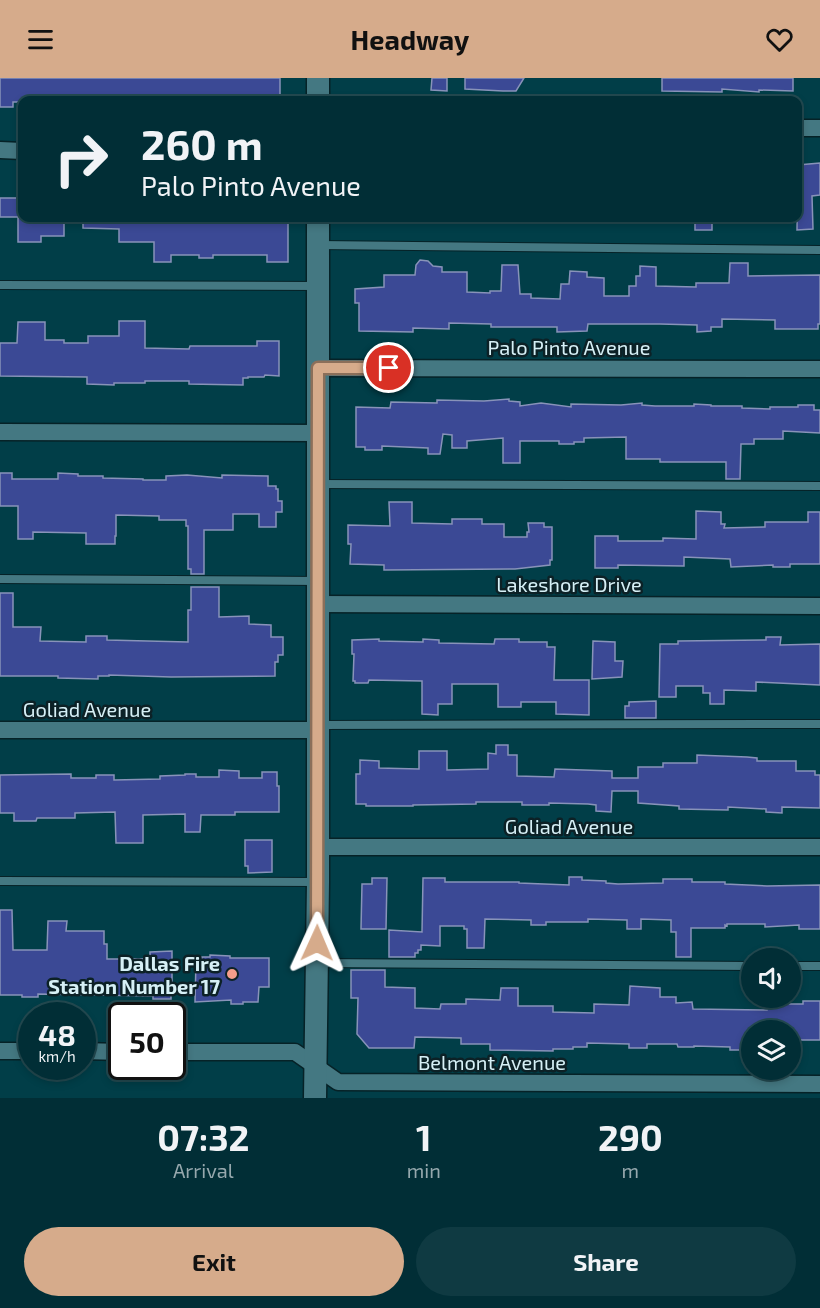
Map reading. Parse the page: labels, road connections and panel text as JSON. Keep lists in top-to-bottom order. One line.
{"streets":{"street":["Palo Pinto Avenue","Lakeshore Drive","Goliad Avenue","Belmont Avenue"]},"places":["Dallas Fire Station Number 17"],"page":{"header":"Headway","turn":["260 m","Palo Pinto Avenue"],"speed":"48 km/h","limit":"50","eta":["07:32","Arrival","1","min","290","m"],"buttons":["Exit","Share"]}}
